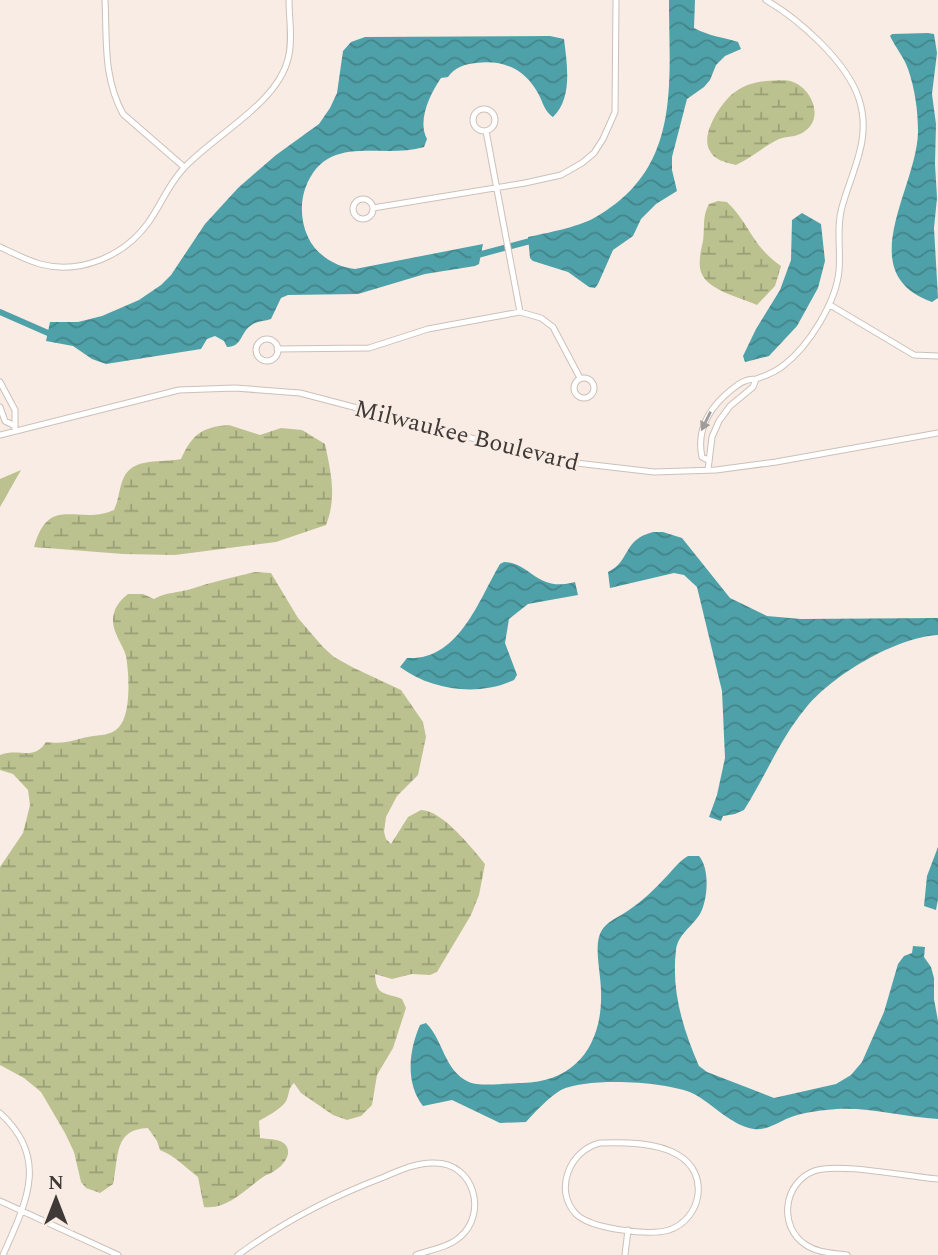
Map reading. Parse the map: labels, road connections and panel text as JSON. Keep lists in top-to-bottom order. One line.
{"streets":{"street":["Milwaukee Boulevard"]},"north":"top"}
